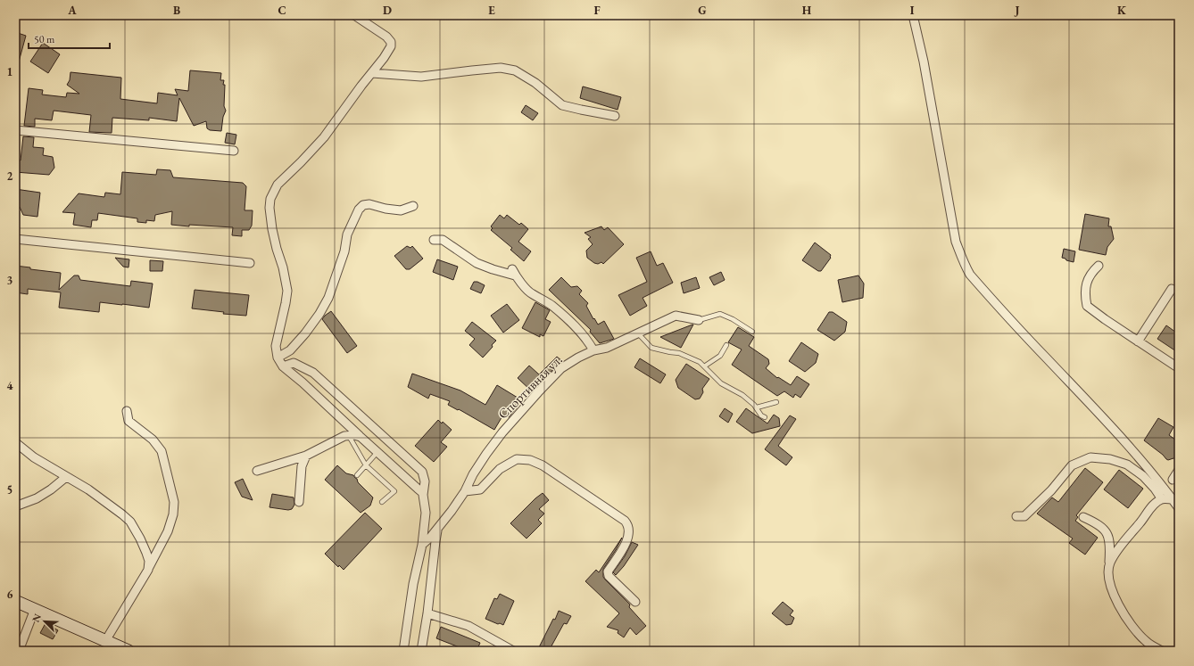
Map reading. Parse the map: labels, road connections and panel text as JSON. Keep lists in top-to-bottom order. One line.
{"streets":{"street":["Спортивная ул."]},"scale_bar":"50 m","north":"top left","grid":{"columns":["A","B","C","D","E","F","G","H","I","J","K"],"rows":["1","2","3","4","5","6"]}}
